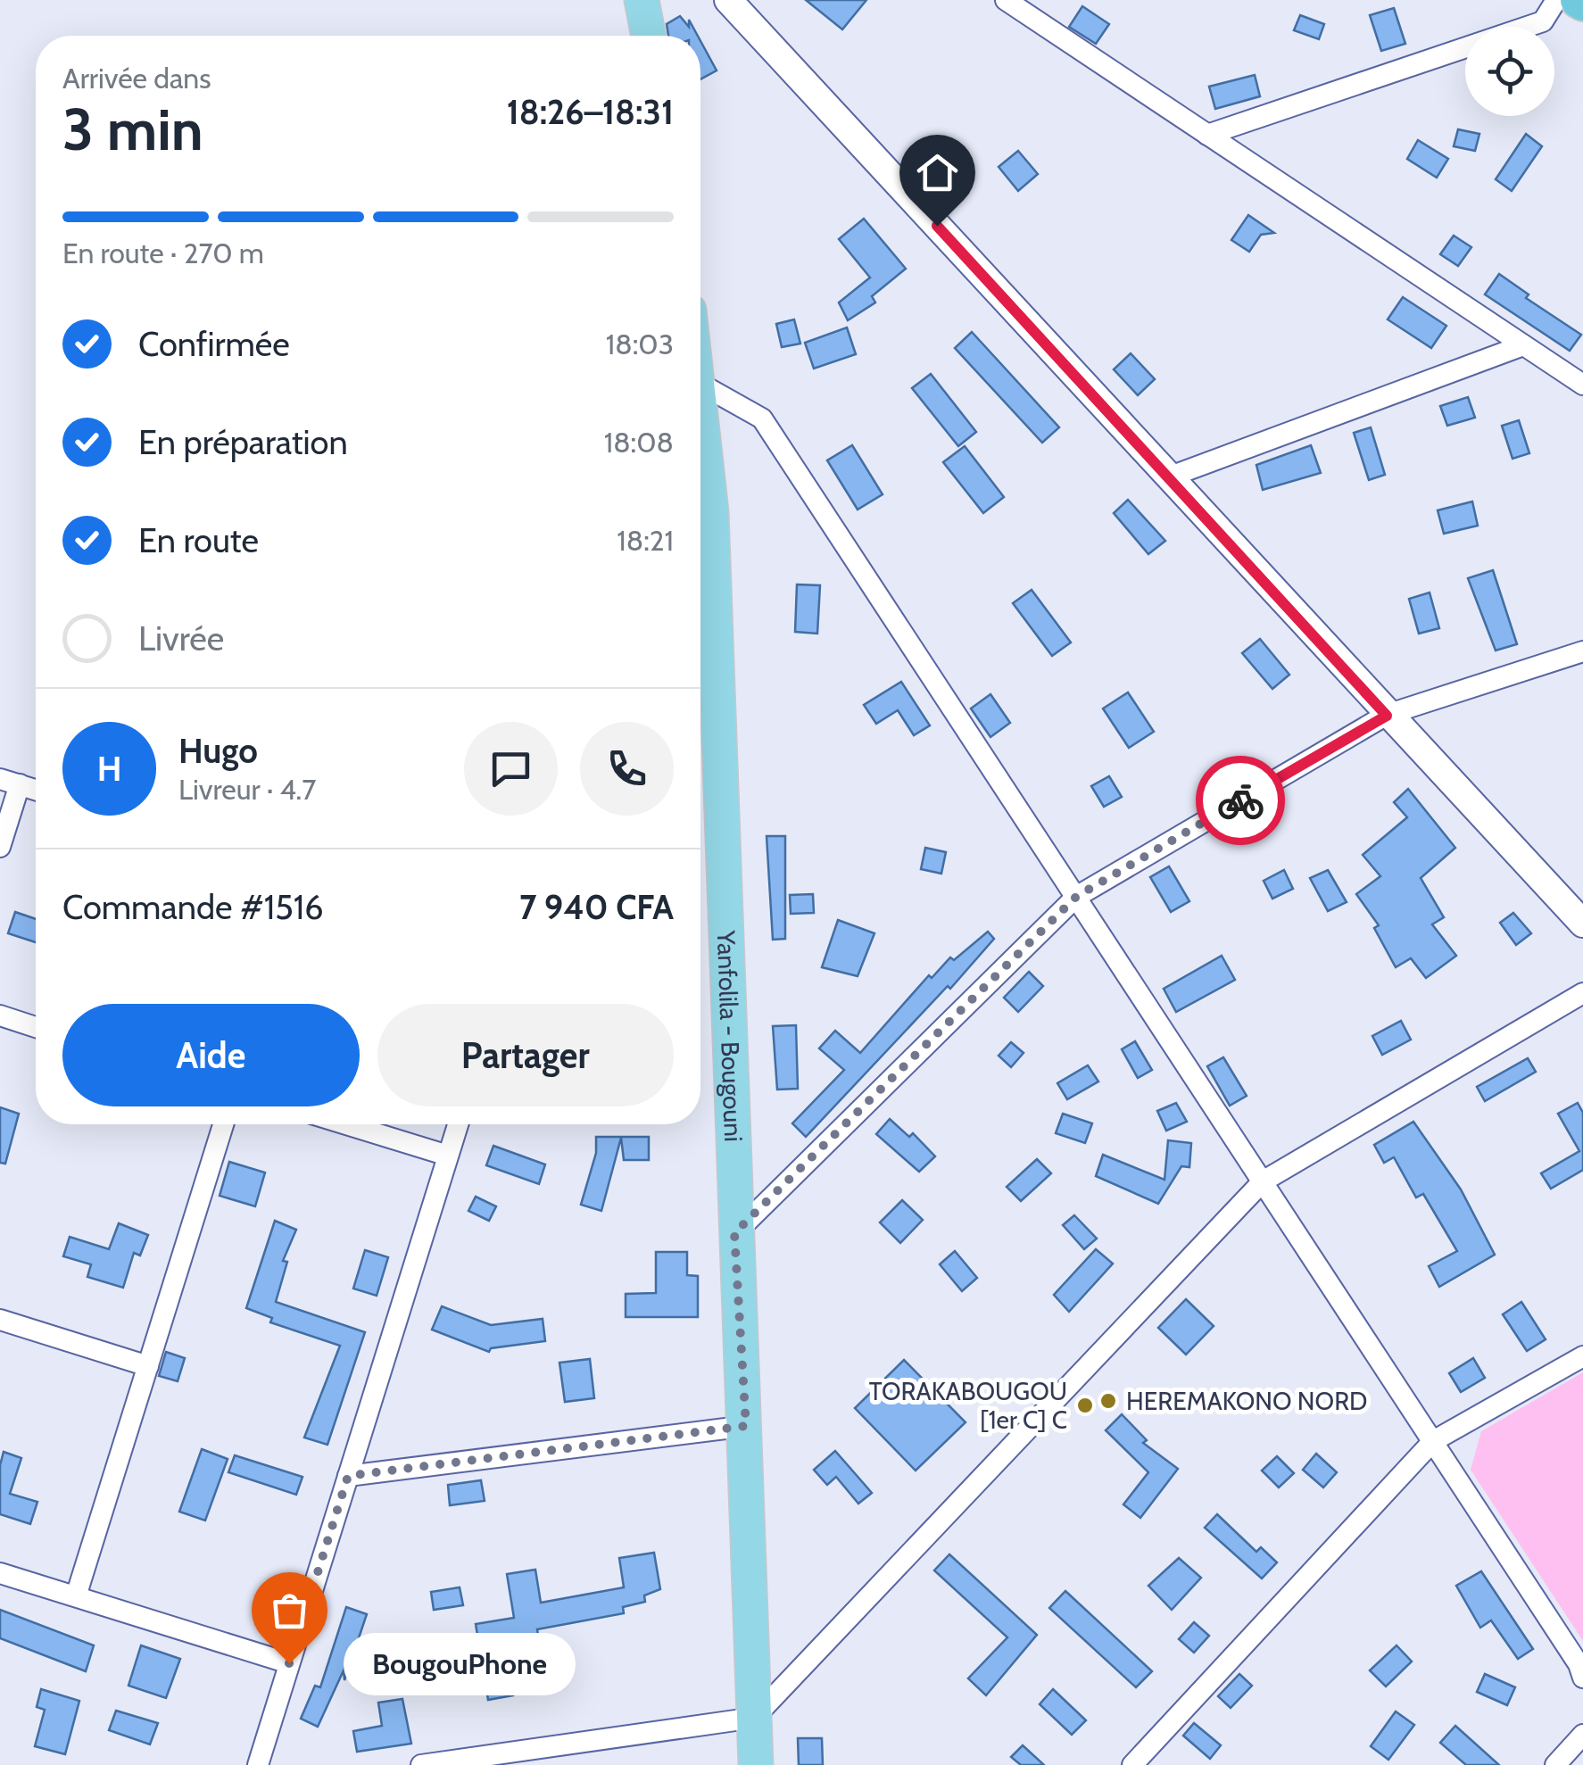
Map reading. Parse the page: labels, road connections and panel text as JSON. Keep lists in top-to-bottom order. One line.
{"streets":{"main road":["Yanfolila - Bougouni"]},"places":["HEREMAKONO NORD","TORAKABOUGOU [1er C] C","BougouPhone"],"page":{"heading":["3 min","Arrivée dans","18:26–18:31"],"panel":["Hugo","Livreur · 4.7","Commande #1516","7 940 CFA"],"bar":"En route · 270 m","list":[["Confirmée","18:03"],["En préparation","18:08"],["En route","18:21"],"Livrée"],"round":"H","buttons":["Aide","Partager"],"bubble":"BougouPhone"}}
